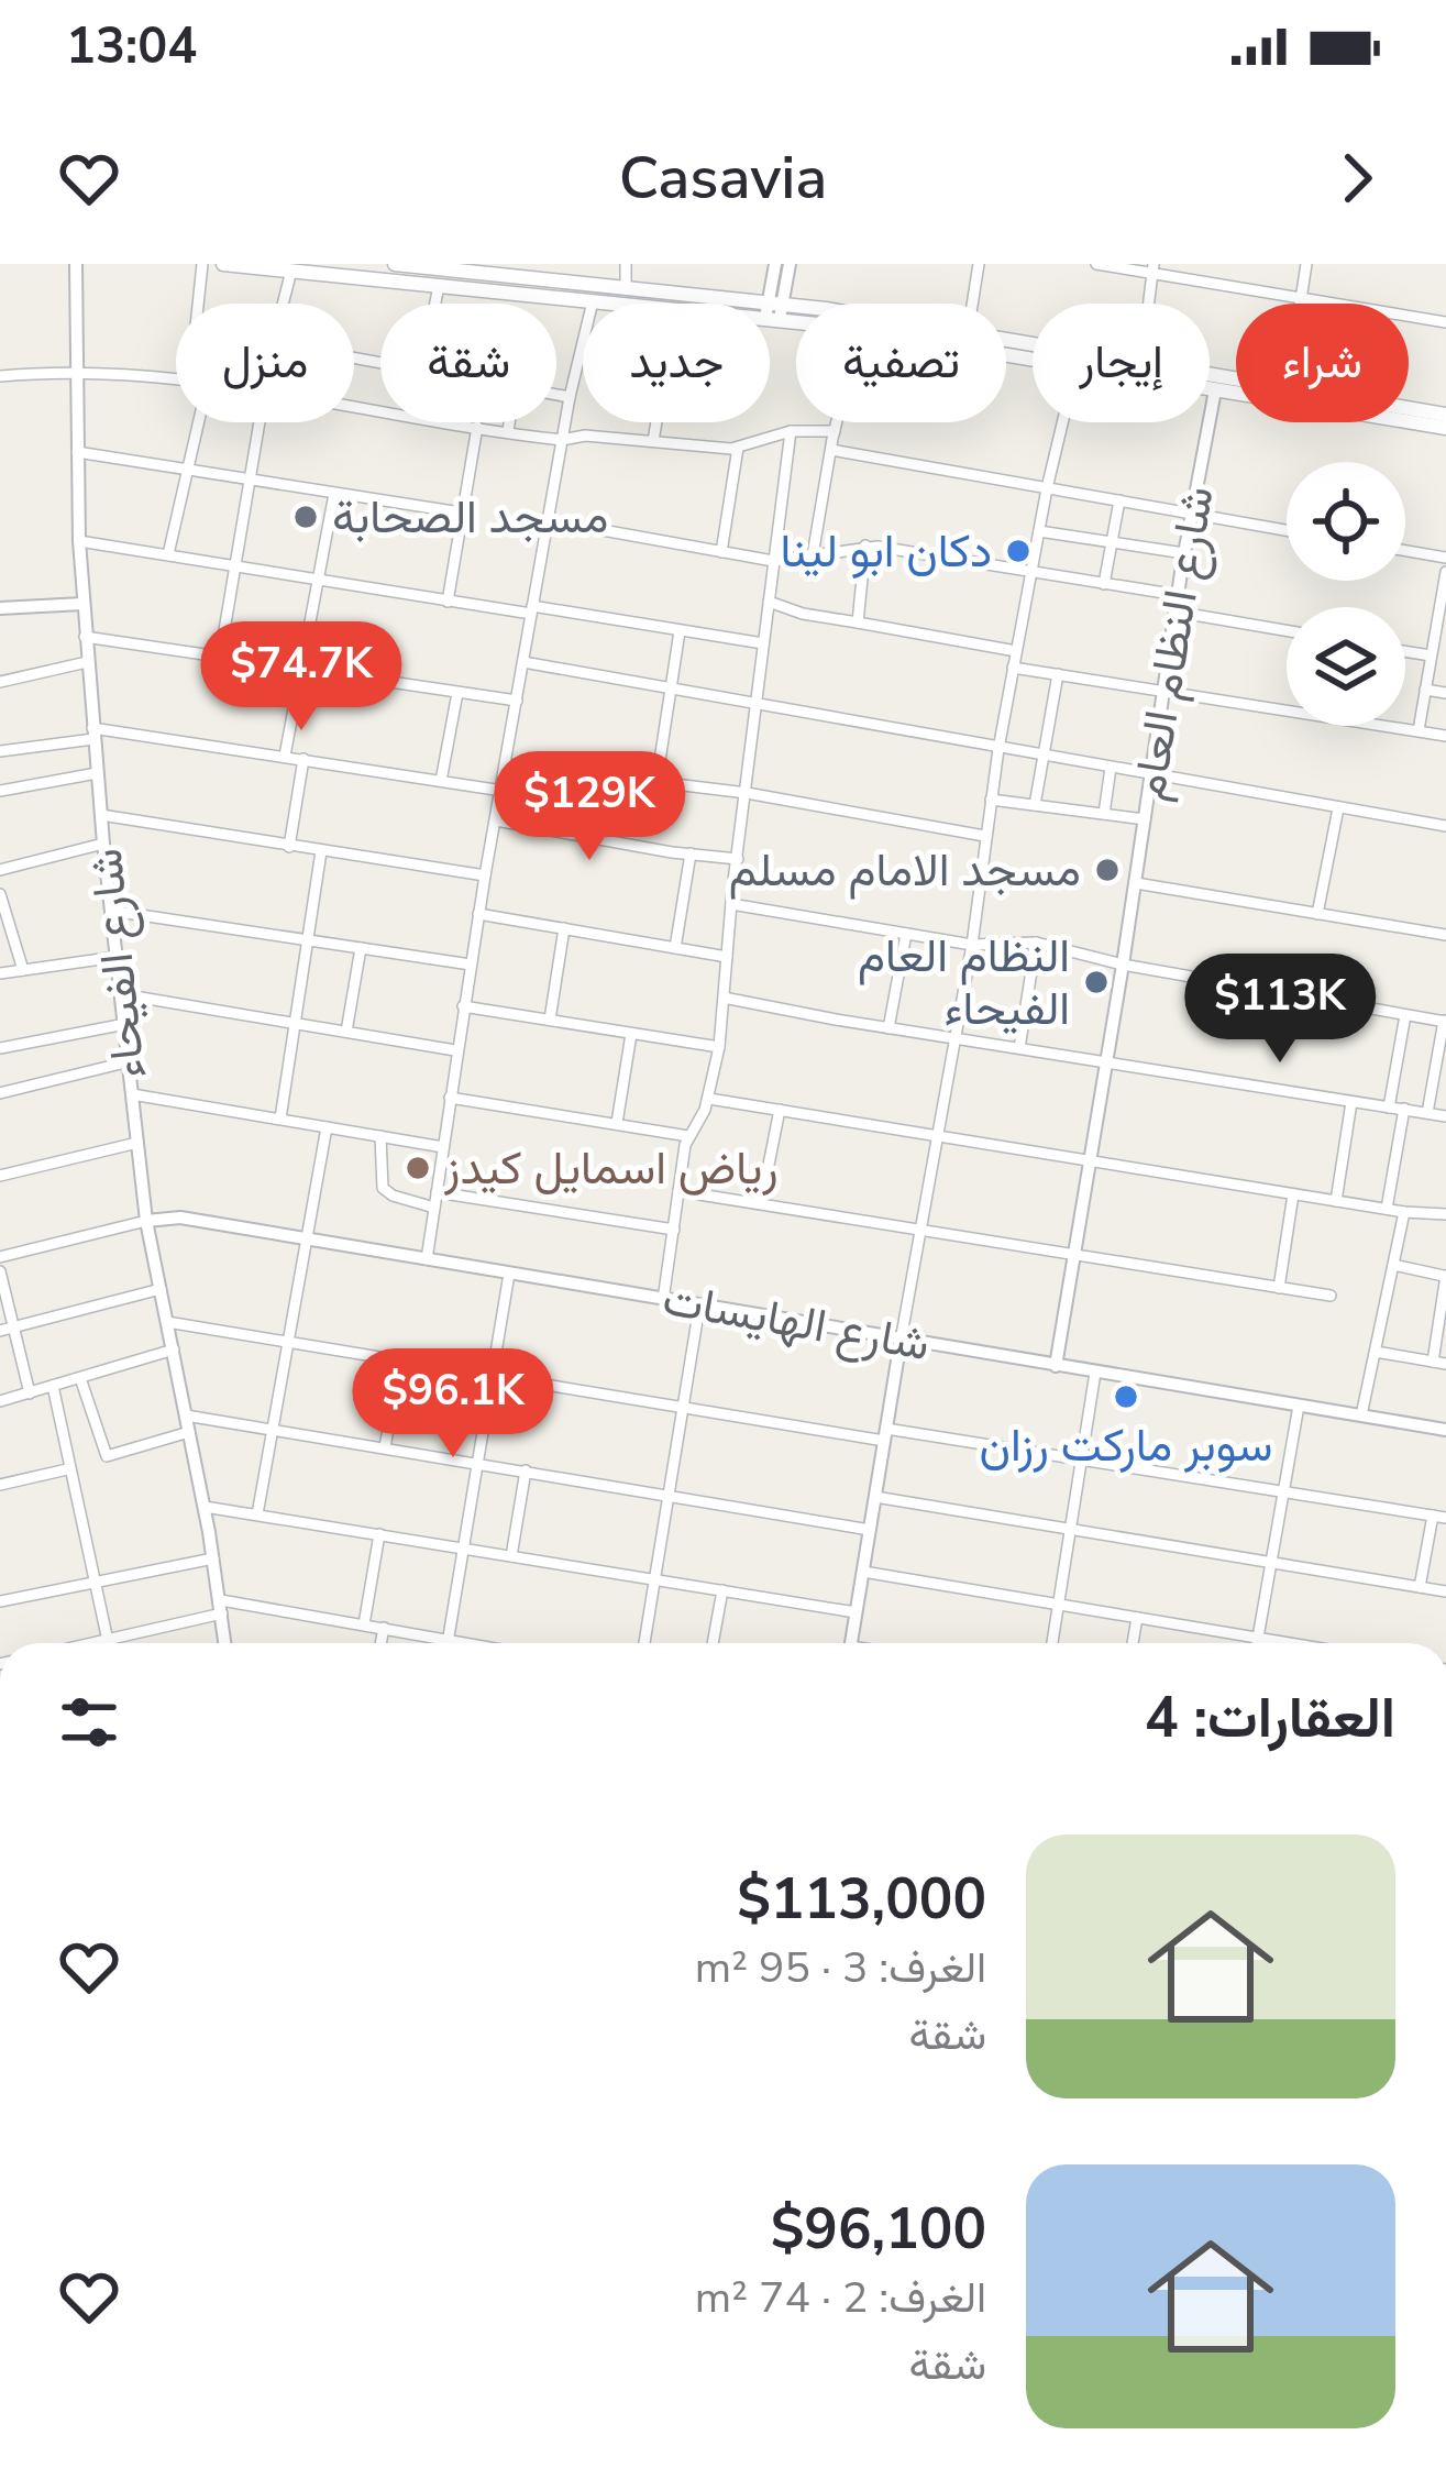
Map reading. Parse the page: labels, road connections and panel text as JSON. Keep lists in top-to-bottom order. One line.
{"streets":{"street":["شارع النظام العام","شارع الفيحاء","شارع الهايسات"]},"crossings":[["شارع النظام العام","شارع الهايسات"],["شارع الفيحاء","شارع الهايسات"]],"places":["مسجد الصحابة","دكان ابو لينا","مسجد الامام مسلم","النظام العام الفيحاء","رياض اسمايل كيدز","سوبر ماركت رزان"],"page":{"status":"13:04","header":"Casavia","chip":["شراء","إيجار","تصفية","جديد","شقة","منزل"],"price":["$74.7K","$129K","$113K","$96.1K"],"heading":"العقارات: 4","list":[{"name":"$113,000","note":"الغرف: 3 · 95 m² · شقة"},{"name":"$96,100","note":"الغرف: 2 · 74 m² · شقة"}]}}
